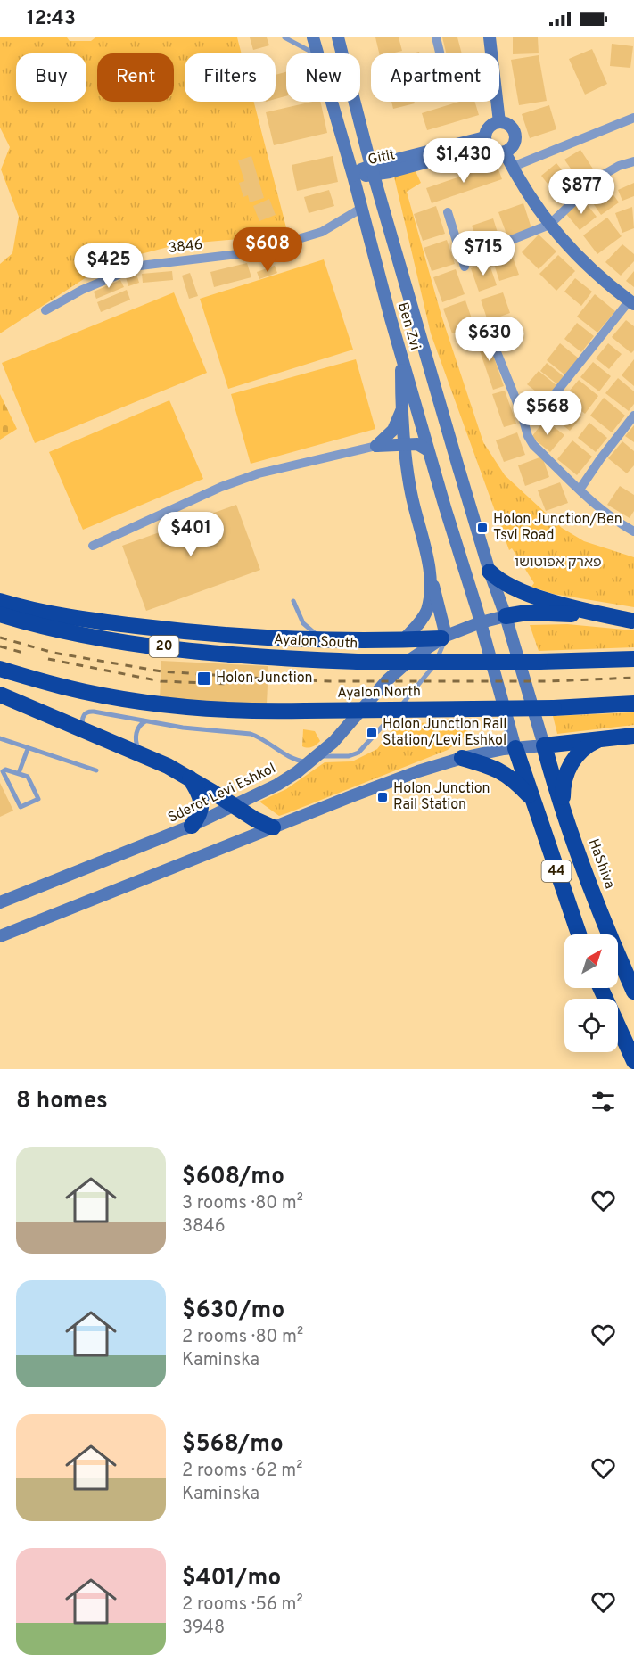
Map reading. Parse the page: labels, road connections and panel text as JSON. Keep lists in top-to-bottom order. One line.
{"streets":{"highway":["Ayalon South","20","Ayalon North","HaShiva","44"],"main road":["Gitit","Ben Zvi","Sderot Levi Eshkol"],"street":["3846"]},"crossings":[["Gitit","Ben Zvi"],["3846","Ben Zvi"],["Ben Zvi","Sderot Levi Eshkol"],["Ben Zvi","44"],["Sderot Levi Eshkol","44"],["HaShiva","44"]],"parks":["פארק אפוטושו"],"places":{"transit":["Holon Junction/Ben Tsvi Road","Holon Junction","Holon Junction Rail Station/Levi Eshkol","Holon Junction Rail Station"]},"north":"top right","page":{"status":"12:43","chip":["Buy","Rent","Filters","New","Apartment"],"price":["$1,430","$877","$608","$715","$425","$630","$568","$401"],"heading":"8 homes","list":[{"name":"$608/mo","note":"3 rooms · 80 m² · 3846"},{"name":"$630/mo","note":"2 rooms · 80 m² · Kaminska"},{"name":"$568/mo","note":"2 rooms · 62 m² · Kaminska"},{"name":"$401/mo","note":"2 rooms · 56 m² · 3948"}]}}
